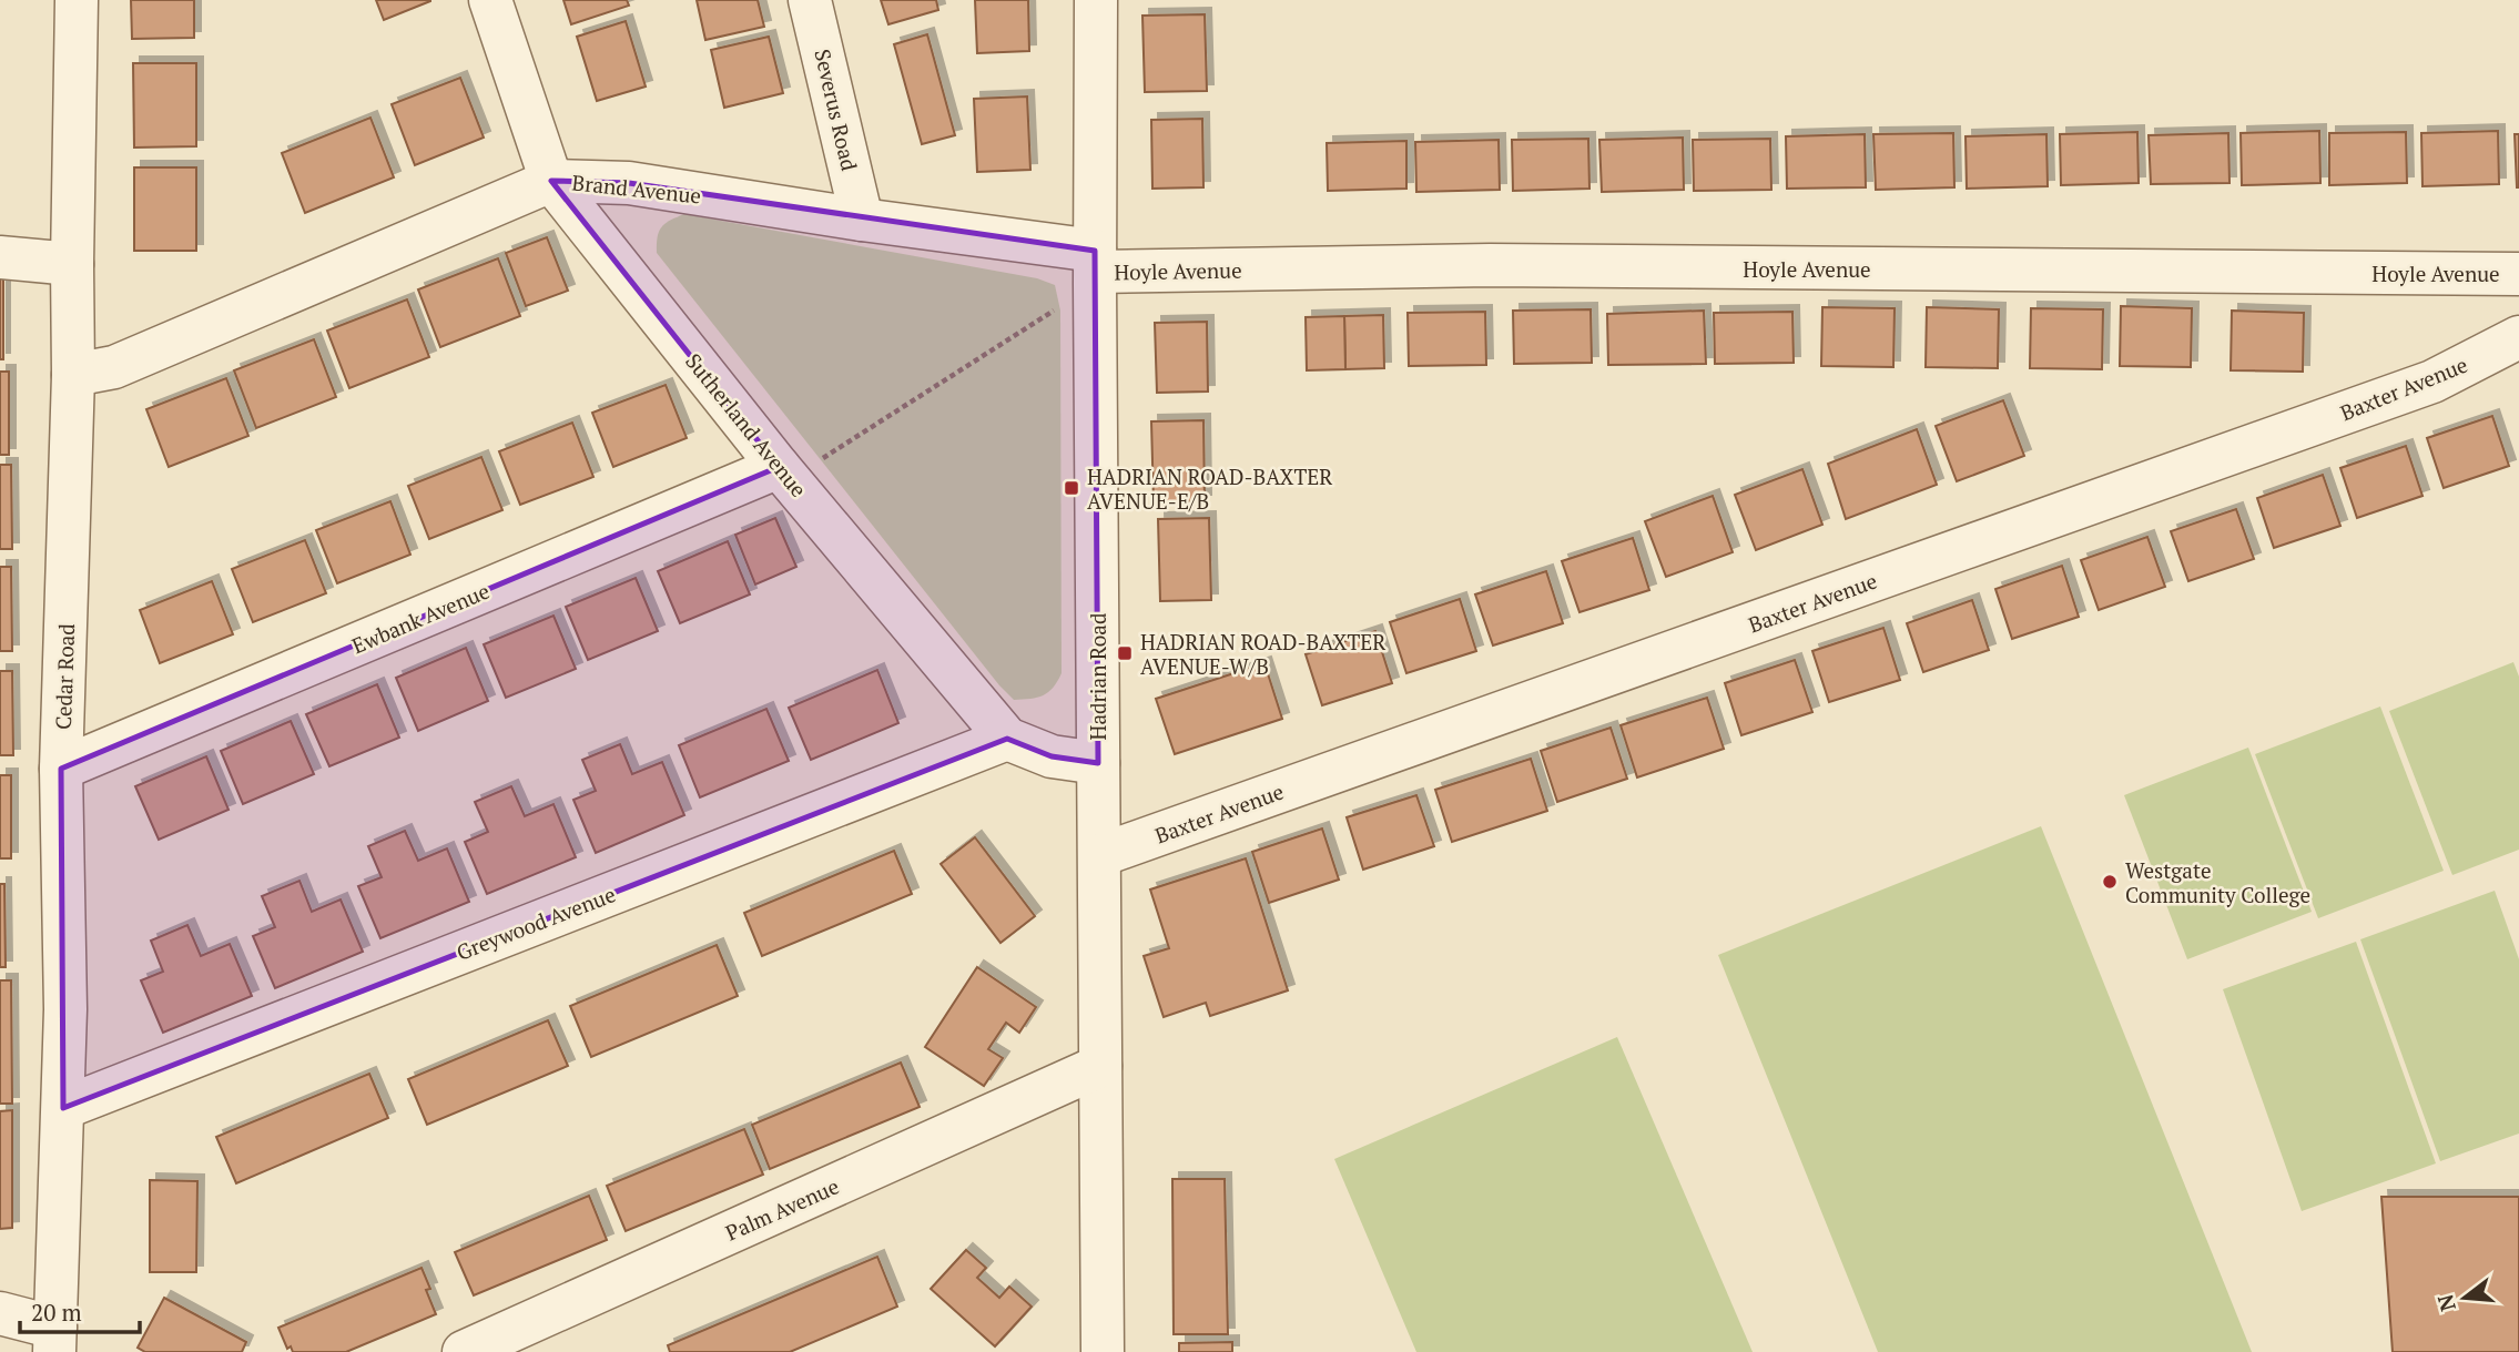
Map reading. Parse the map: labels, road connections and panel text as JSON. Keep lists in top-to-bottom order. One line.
{"streets":{"street":["Severus Road","Brand Avenue","Hoyle Avenue","Baxter Avenue","Sutherland Avenue","Ewbank Avenue","Cedar Road","Hadrian Road","Greywood Avenue","Palm Avenue"]},"crossings":[["Severus Road","Brand Avenue"],["Brand Avenue","Hoyle Avenue"],["Brand Avenue","Sutherland Avenue"],["Brand Avenue","Cedar Road"],["Brand Avenue","Hadrian Road"],["Hoyle Avenue","Hadrian Road"],["Baxter Avenue","Hadrian Road"],["Sutherland Avenue","Ewbank Avenue"],["Sutherland Avenue","Hadrian Road"],["Sutherland Avenue","Greywood Avenue"],["Ewbank Avenue","Cedar Road"],["Cedar Road","Greywood Avenue"],["Hadrian Road","Palm Avenue"]],"places":{"transit":["HADRIAN ROAD-BAXTER AVENUE-E/B","HADRIAN ROAD-BAXTER AVENUE-W/B"],"other":["Westgate Community College"]},"scale_bar":"20 m","north":"left"}
